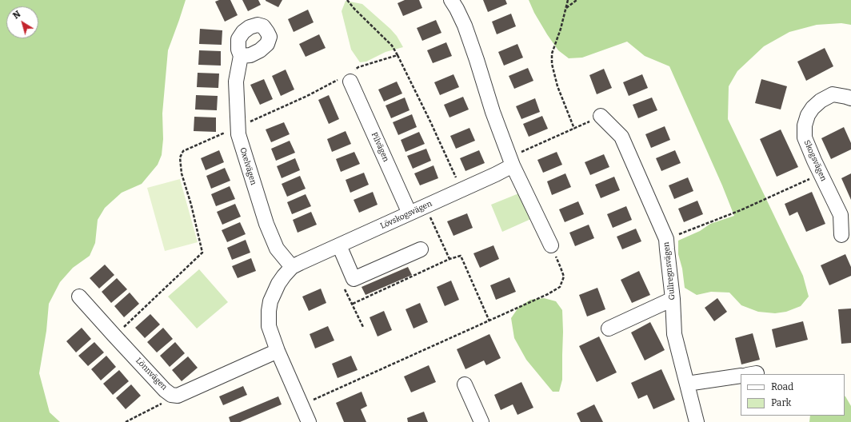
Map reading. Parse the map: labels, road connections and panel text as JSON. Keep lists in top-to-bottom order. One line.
{"streets":{"street":["Pilvägen","Skogsvägen","Oxelvägen","Lövskogsvägen","Gullregnsvägen","Lönnvägen"]},"crossings":[["Pilvägen","Lövskogsvägen"],["Oxelvägen","Lövskogsvägen"],["Lövskogsvägen","Lönnvägen"]],"legend":["Road","Park"],"north":"top left"}
